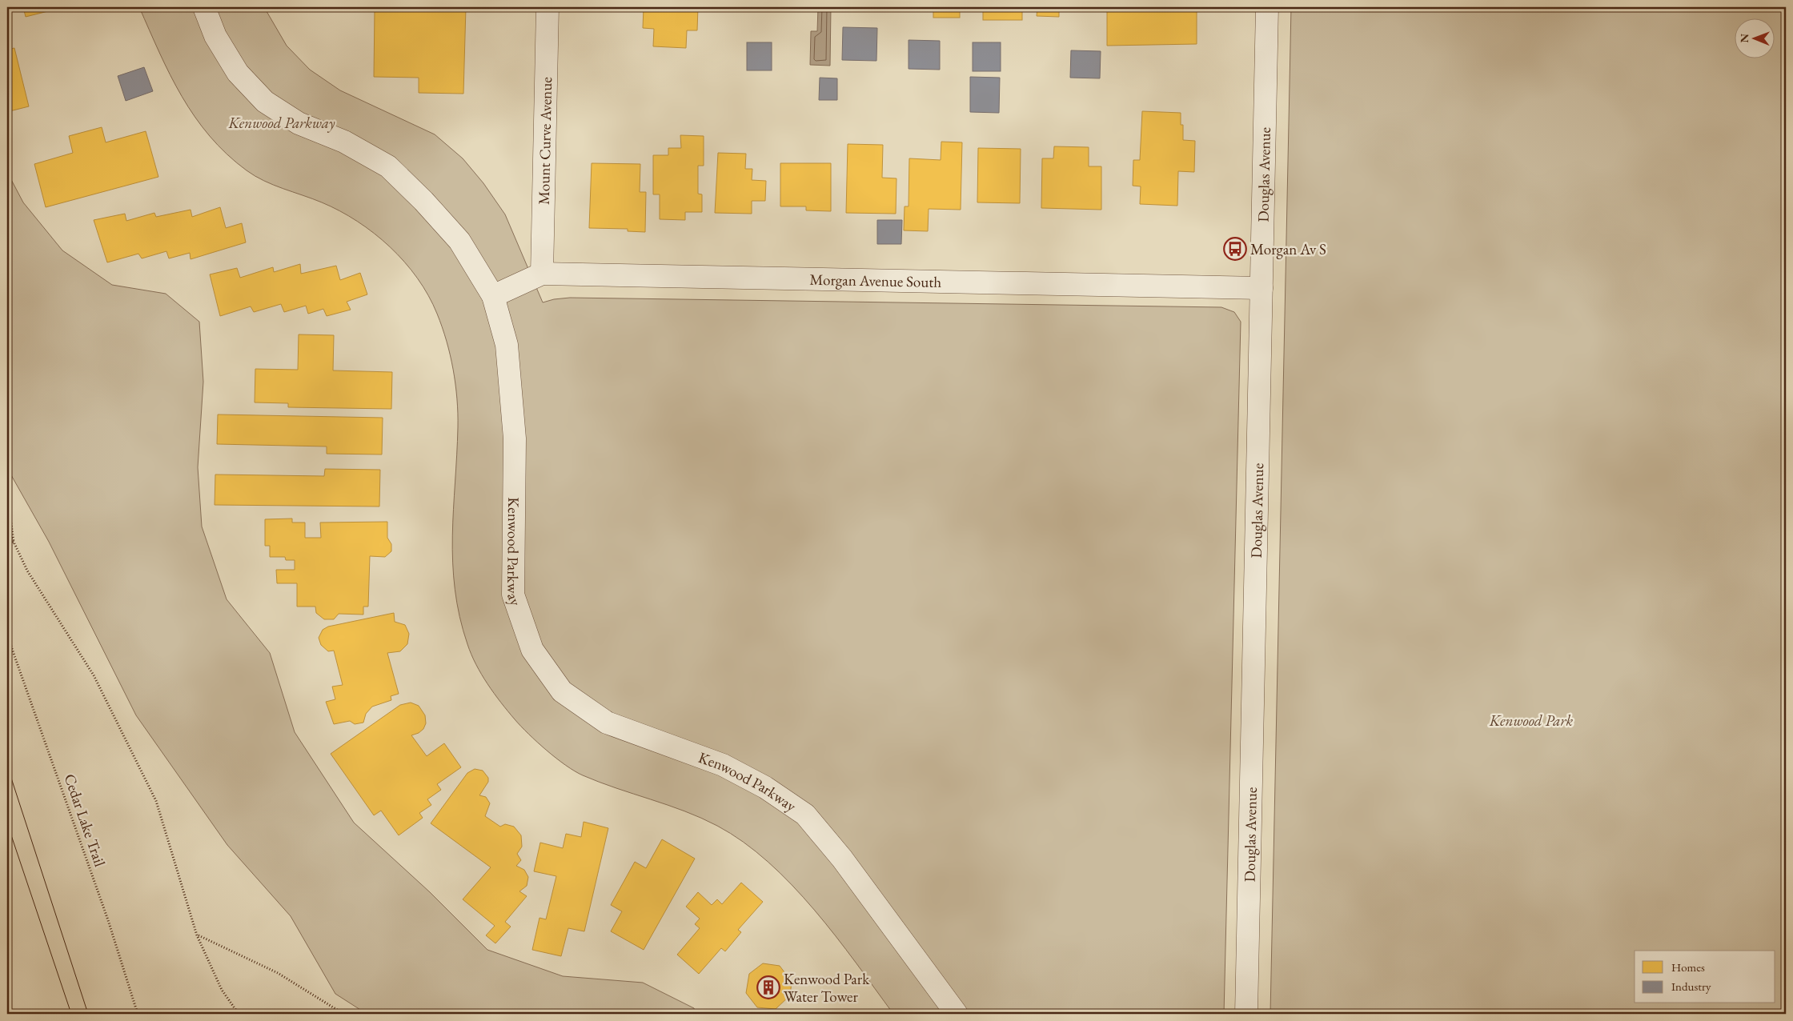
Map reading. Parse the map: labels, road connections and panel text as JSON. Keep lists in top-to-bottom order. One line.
{"streets":{"street":["Mount Curve Avenue","Douglas Avenue","Morgan Avenue South","Kenwood Parkway"],"path":["Cedar Lake Trail"]},"crossings":[["Mount Curve Avenue","Morgan Avenue South"],["Douglas Avenue","Morgan Avenue South"],["Morgan Avenue South","Kenwood Parkway"]],"parks":["Kenwood Parkway","Kenwood Park"],"places":{"bus stop":["Morgan Av S"],"building":["Kenwood Park Water Tower"]},"legend":["Homes","Industry"],"north":"left"}
